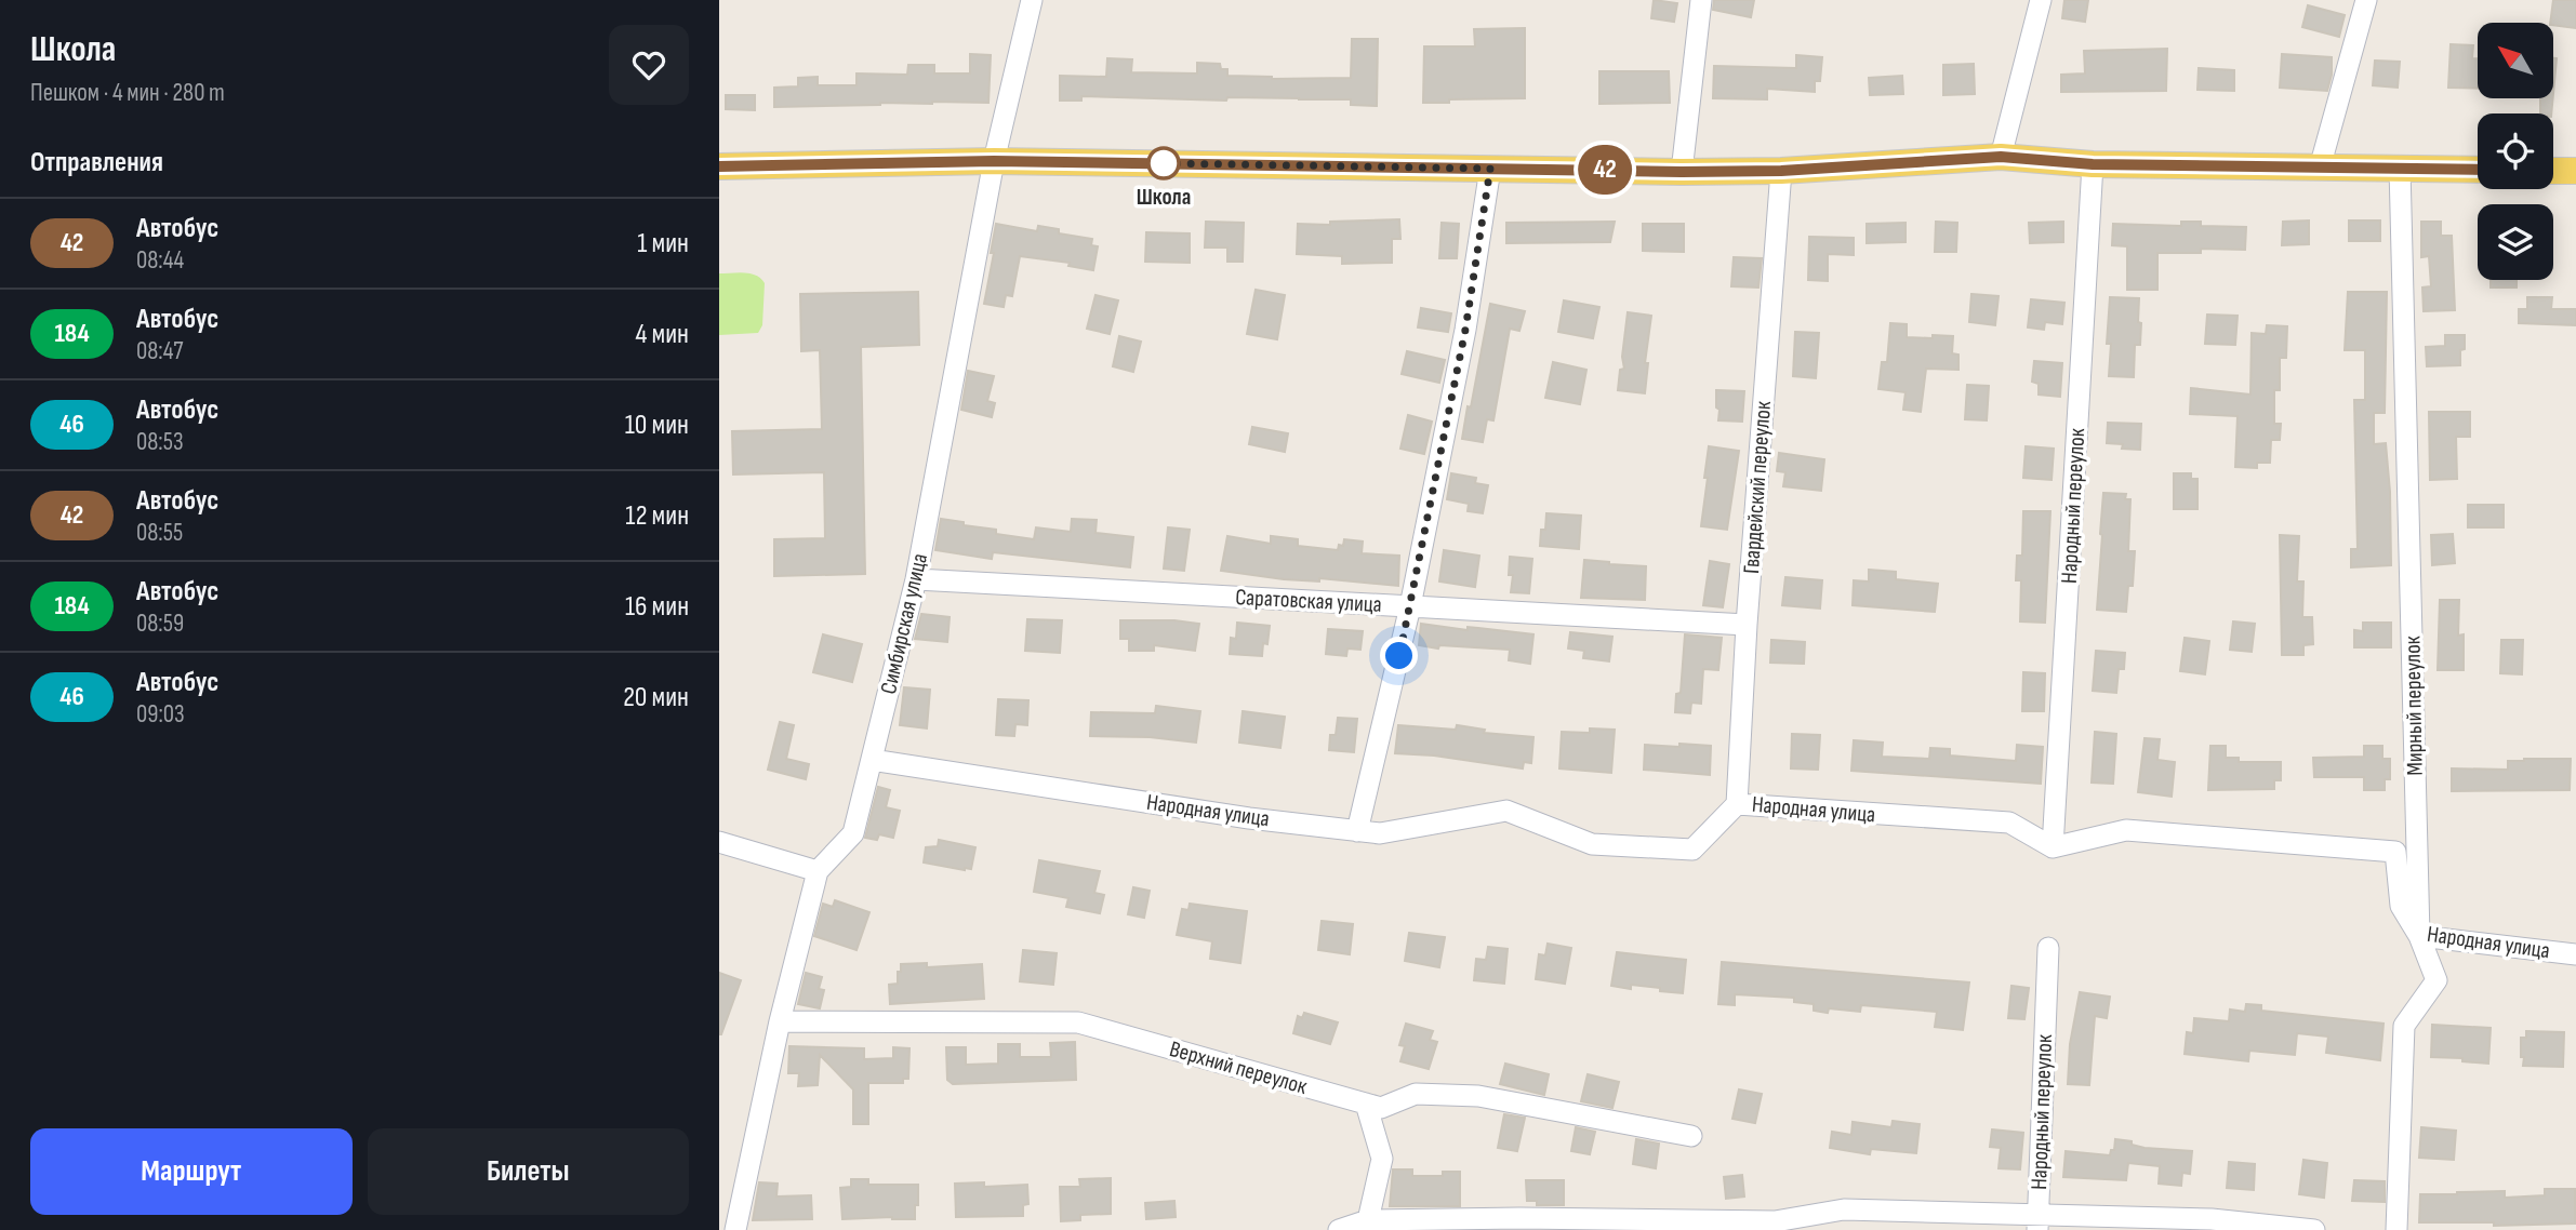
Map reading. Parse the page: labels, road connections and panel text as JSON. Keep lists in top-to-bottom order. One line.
{"streets":{"street":["Гвардейский переулок","Народный переулок","Саратовская улица","Симбирская улица","Мирный переулок","Народная улица","Верхний переулок"]},"crossings":[["Гвардейский переулок","Саратовская улица"],["Гвардейский переулок","Народная улица"],["Народный переулок","Народная улица"],["Саратовская улица","Симбирская улица"],["Симбирская улица","Народная улица"],["Симбирская улица","Верхний переулок"],["Мирный переулок","Народная улица"]],"places":["Школа"],"lines":["bus line 42"],"north":"top left","page":{"heading":[["Школа","Пешком · 4 мин · 280 m"],"Отправления"],"on_map":"42","list":[{"mark":"42","name":"Автобус","note":"08:44","value":"1 мин"},{"mark":"184","name":"Автобус","note":"08:47","value":"4 мин"},{"mark":"46","name":"Автобус","note":"08:53","value":"10 мин"},{"mark":"42","name":"Автобус","note":"08:55","value":"12 мин"},{"mark":"184","name":"Автобус","note":"08:59","value":"16 мин"},{"mark":"46","name":"Автобус","note":"09:03","value":"20 мин"}],"buttons":["Маршрут","Билеты"]}}
